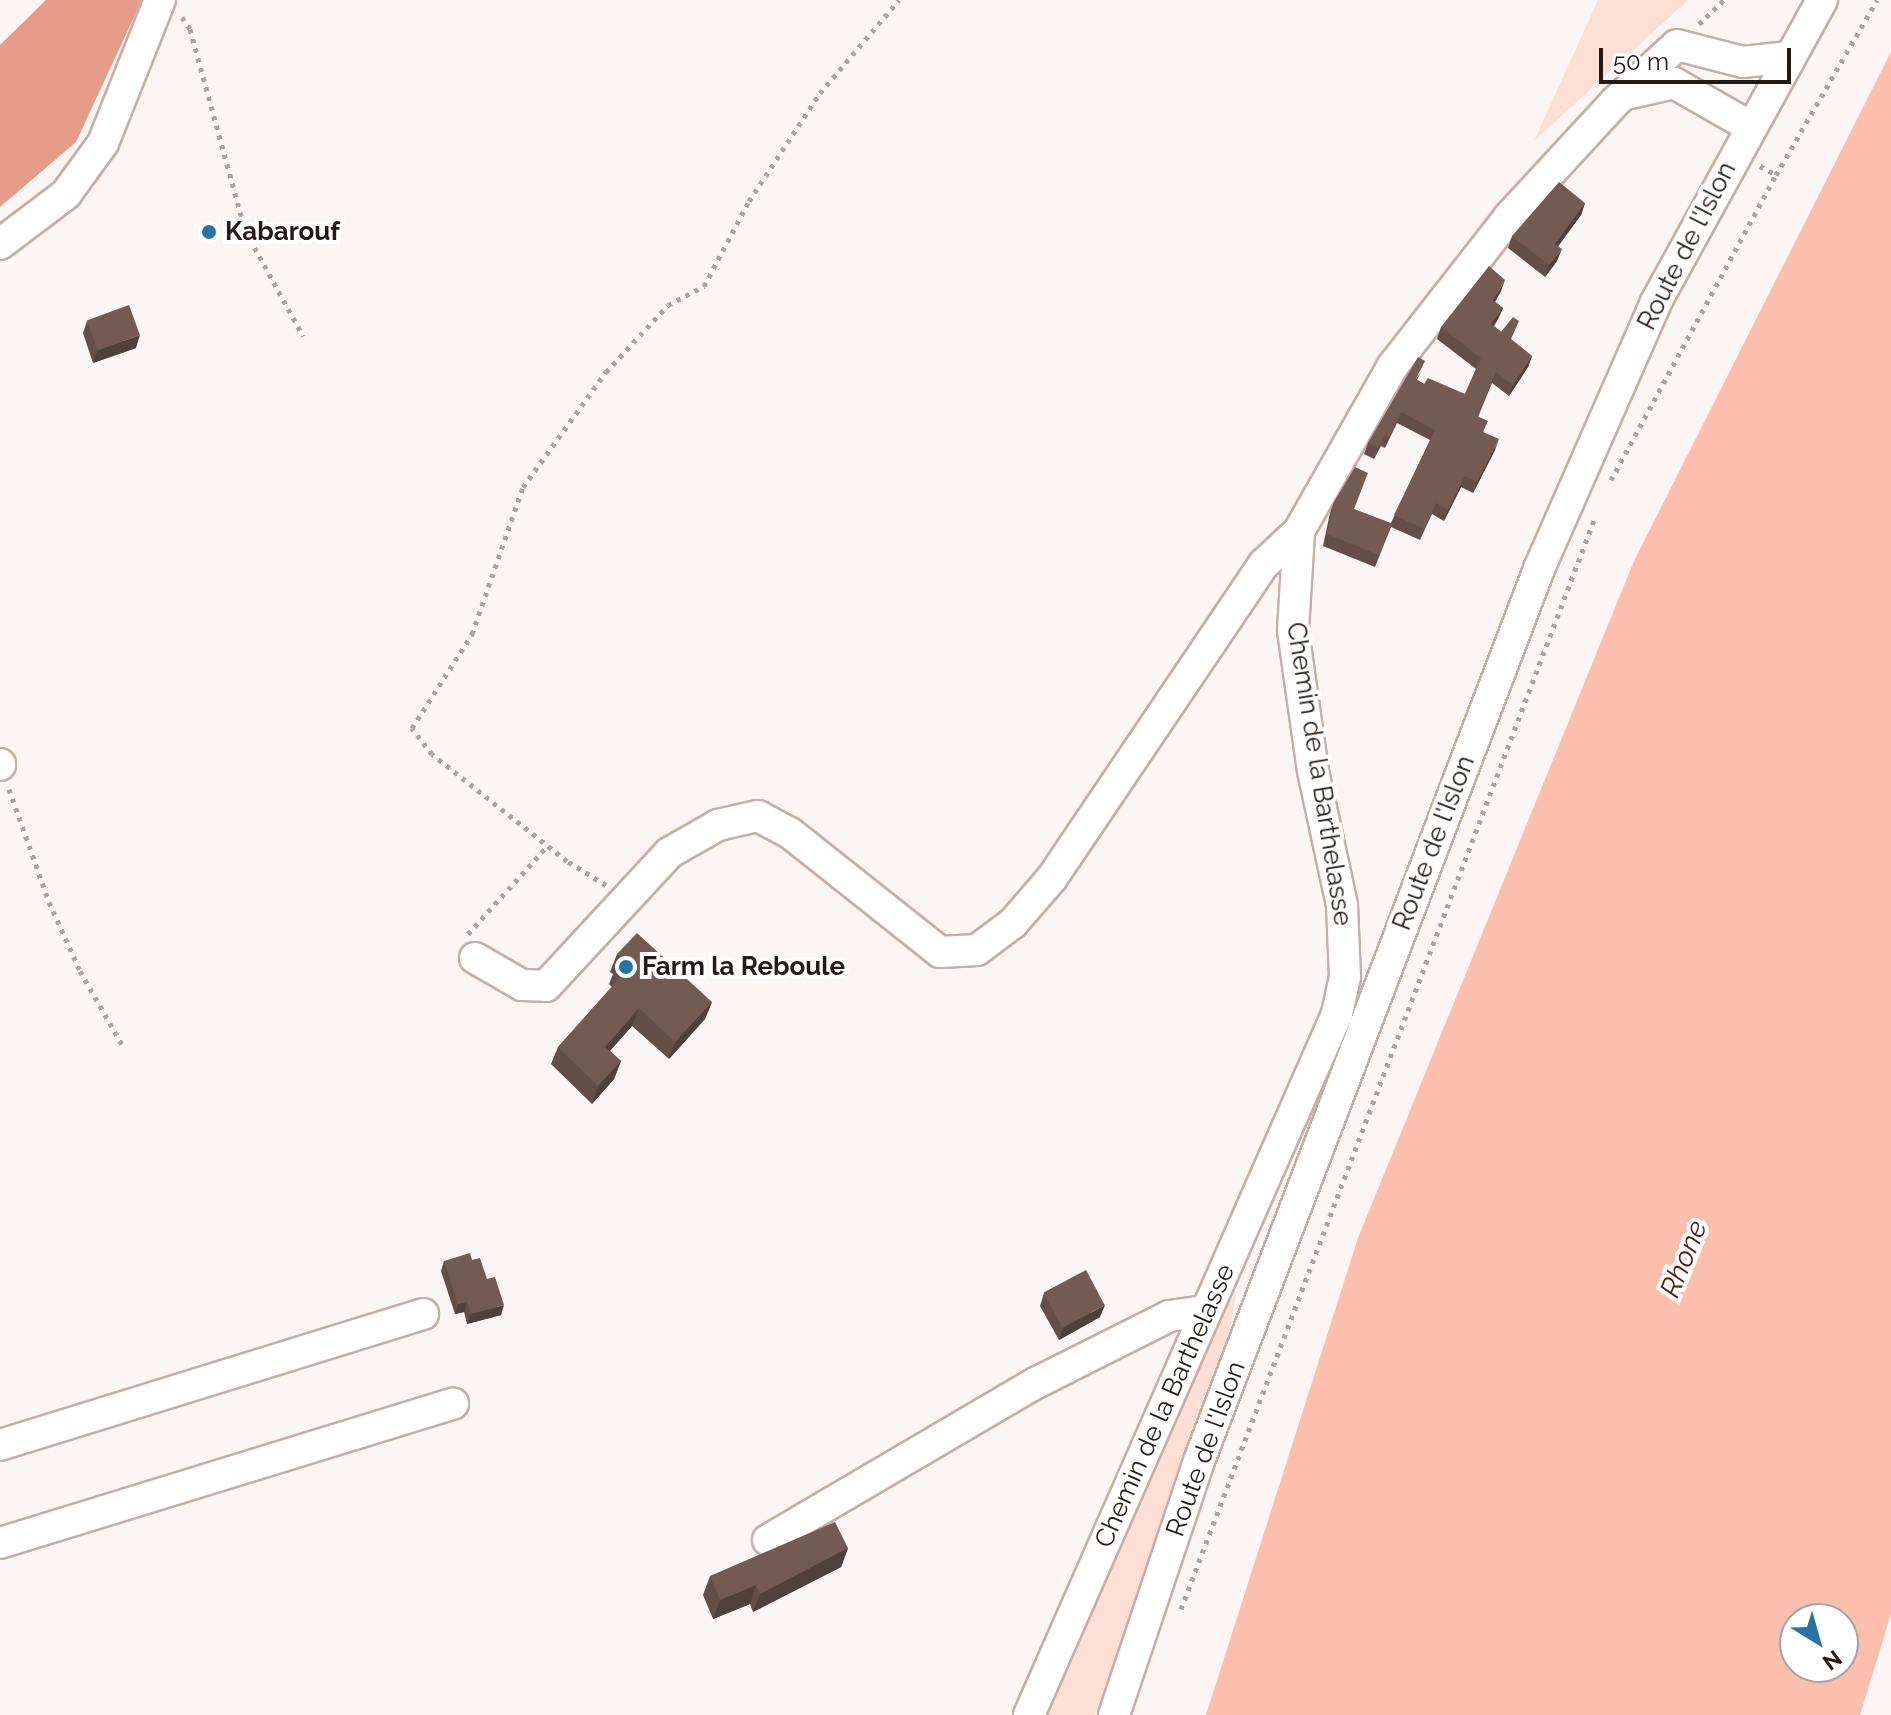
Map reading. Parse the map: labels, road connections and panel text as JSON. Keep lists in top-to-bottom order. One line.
{"streets":{"street":["Route de l'Islon","Chemin de la Barthelasse"]},"crossings":[["Route de l'Islon","Chemin de la Barthelasse"]],"water":["Rhone"],"places":["Kabarouf","Farm la Reboule"],"scale_bar":"50 m","north":"bottom right"}
